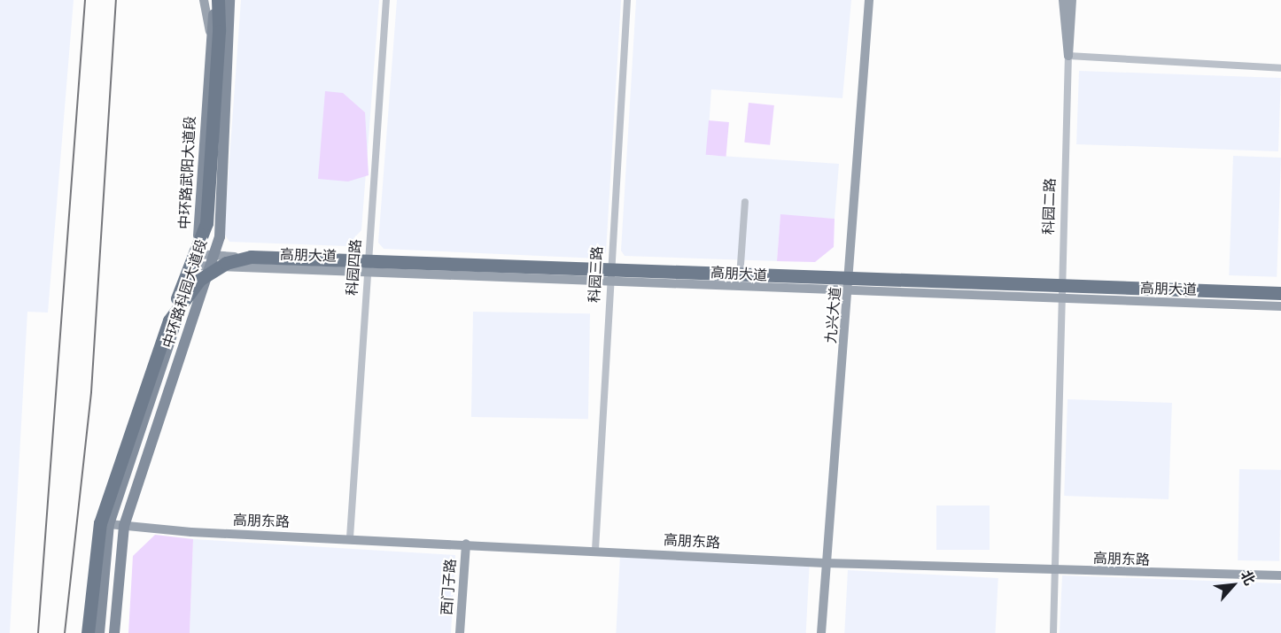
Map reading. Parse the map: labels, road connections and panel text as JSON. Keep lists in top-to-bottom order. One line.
{"streets":{"main road":["中环路武阳大道段","高朋大道","中环路科园大道段","九兴大道","高朋东路","西门子路"],"street":["科园二路","科园四路","科园三路"]},"crossings":[["中环路武阳大道段","高朋大道"],["中环路武阳大道段","高朋东路"],["科园二路","高朋大道"],["科园二路","高朋东路"],["高朋大道","科园四路"],["高朋大道","科园三路"],["高朋大道","中环路科园大道段"],["高朋大道","九兴大道"],["科园四路","高朋东路"],["科园三路","高朋东路"],["中环路科园大道段","高朋东路"],["九兴大道","高朋东路"],["高朋东路","西门子路"]],"north":"top right"}
